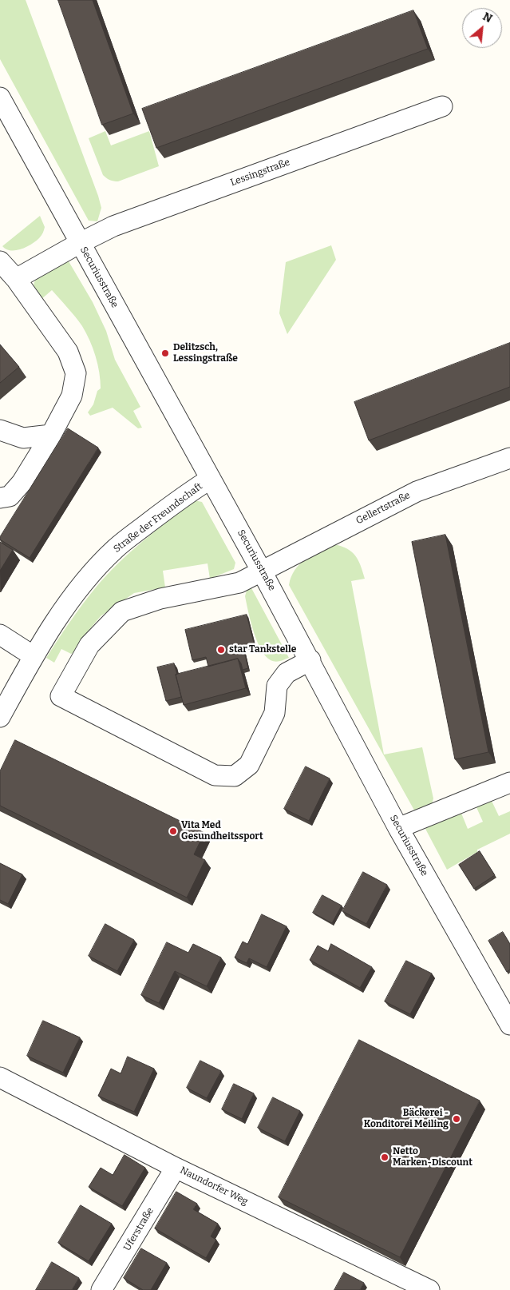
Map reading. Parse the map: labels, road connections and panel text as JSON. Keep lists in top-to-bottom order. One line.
{"streets":{"street":["Lessingstraße","Securiusstraße","Gellertstraße","Straße der Freundschaft","Naundorfer Weg","Uferstraße"]},"crossings":[["Lessingstraße","Securiusstraße"],["Securiusstraße","Gellertstraße"],["Securiusstraße","Straße der Freundschaft"],["Naundorfer Weg","Uferstraße"]],"places":["Delitzsch, Lessingstraße","star Tankstelle","Vita Med Gesundheitssport","Bäckerei - Konditorei Meiling","Netto Marken-Discount"],"north":"top right"}
